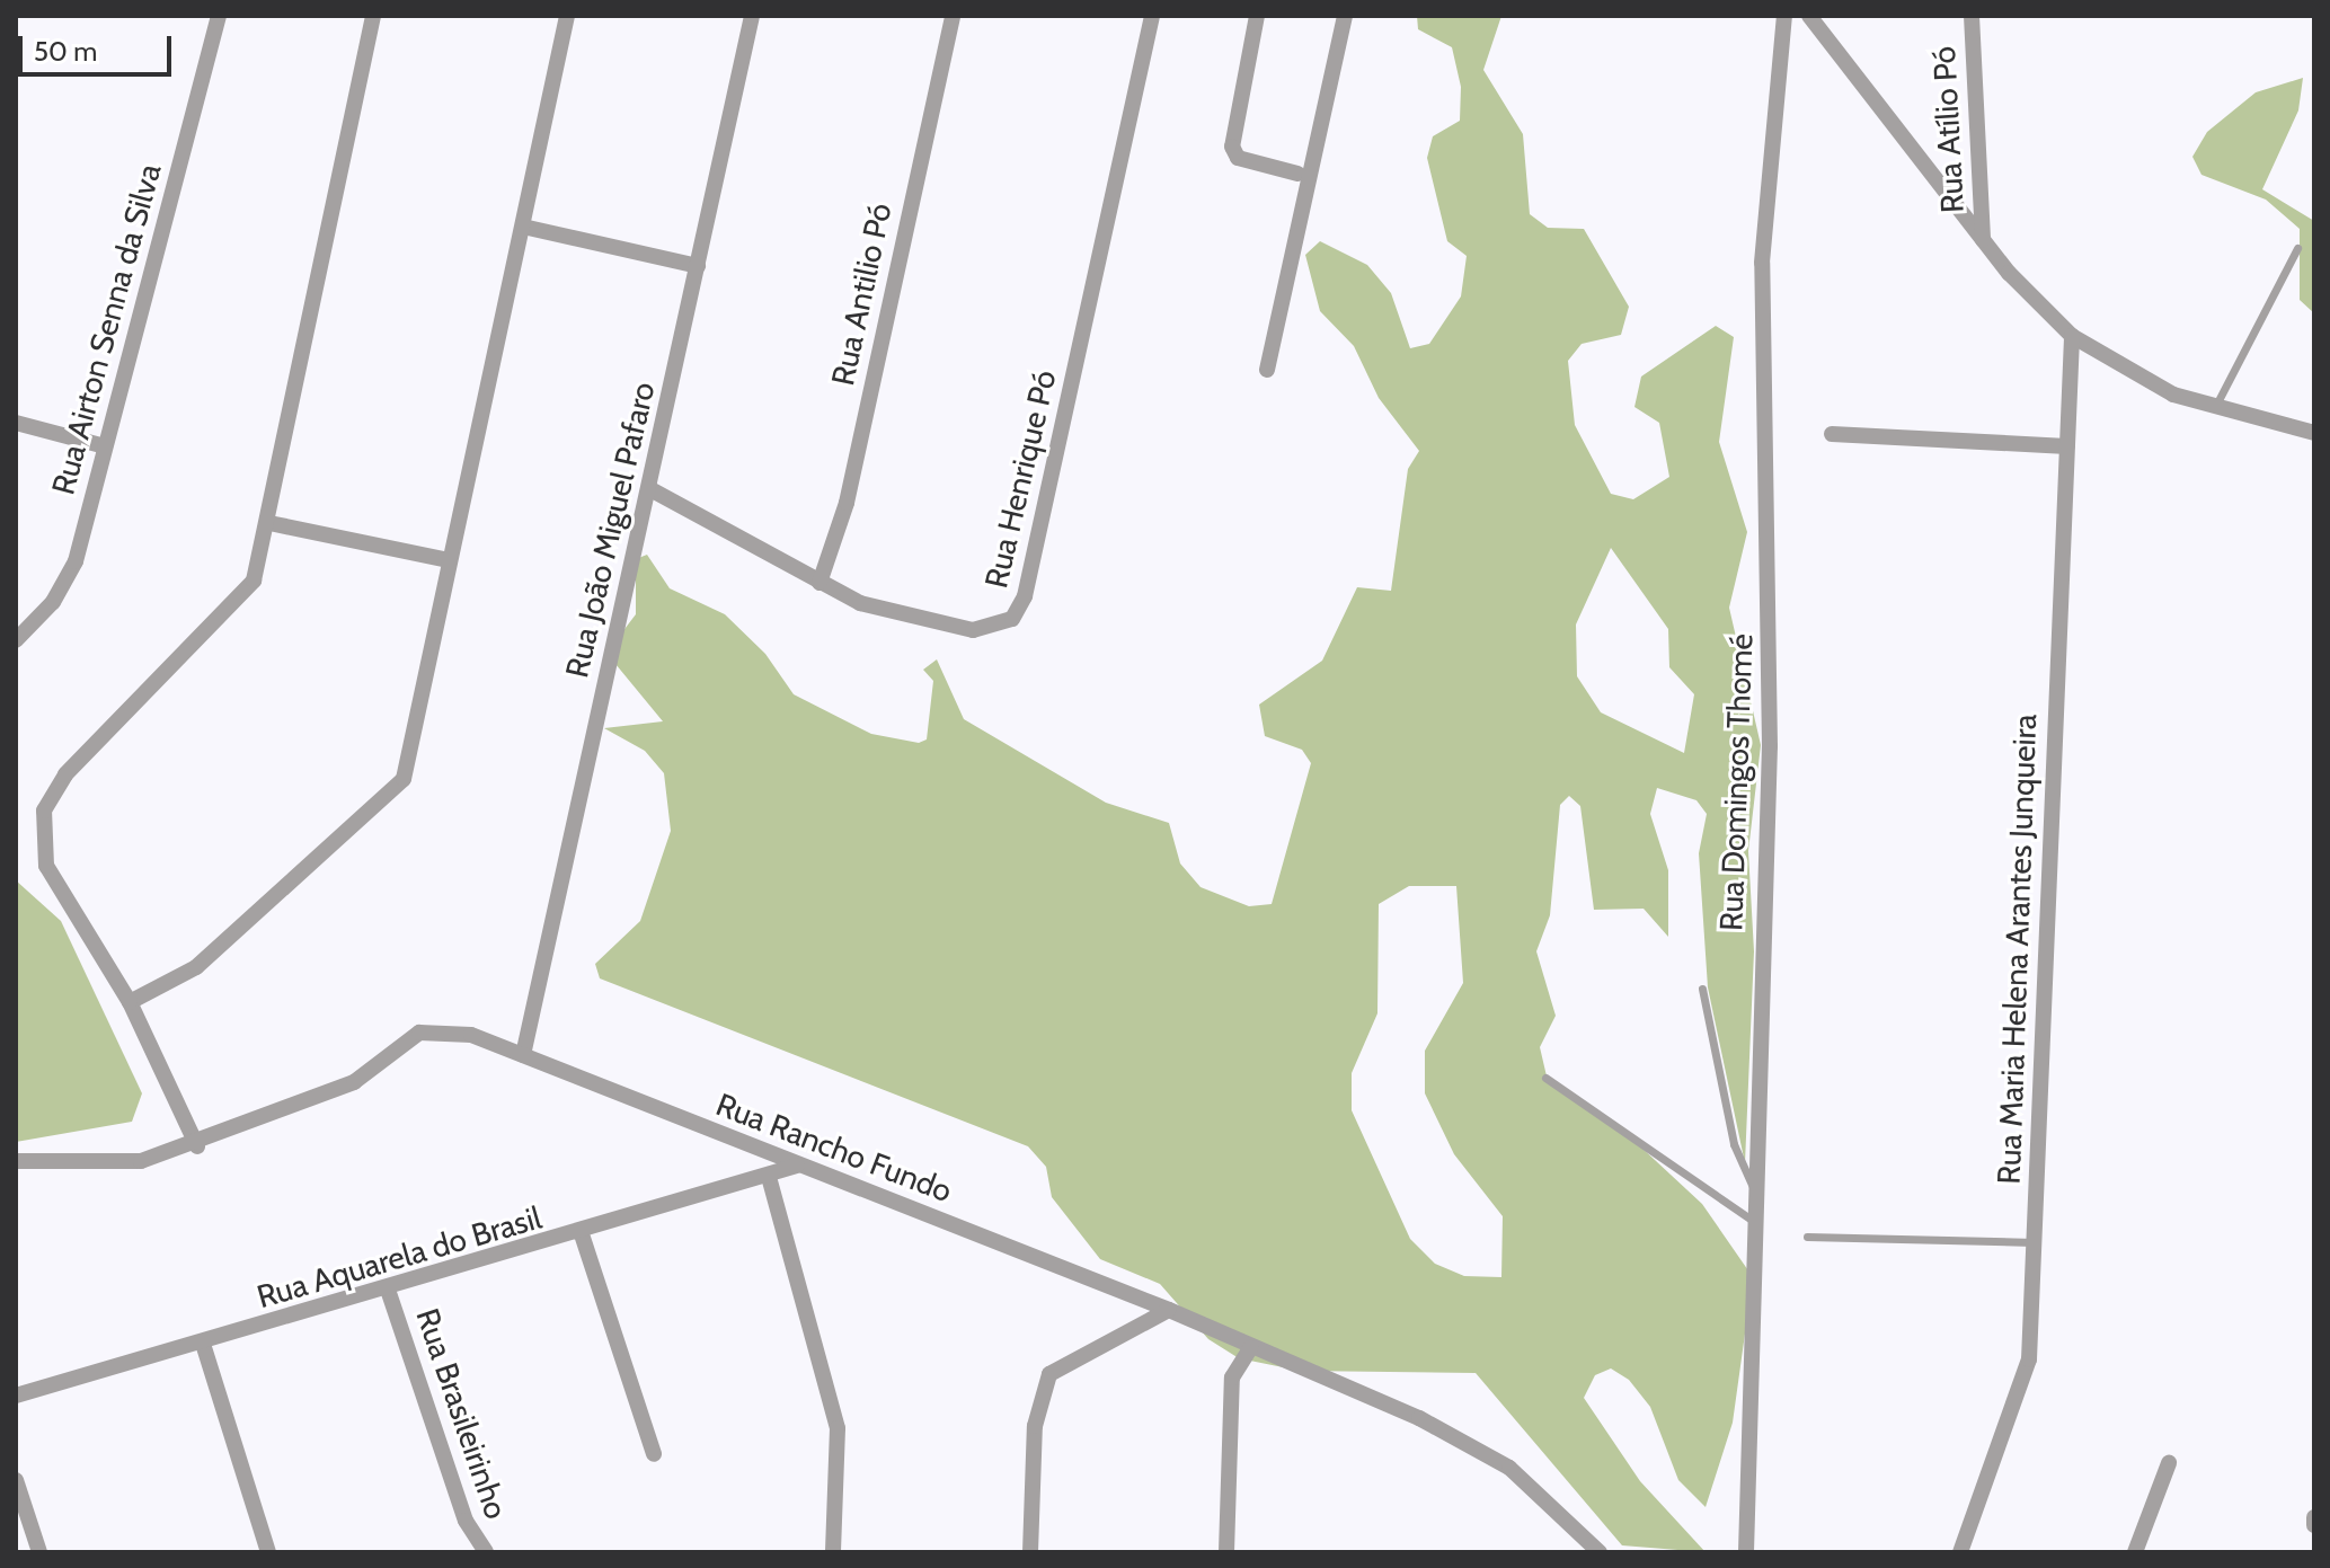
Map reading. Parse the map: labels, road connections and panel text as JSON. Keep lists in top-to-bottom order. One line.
{"streets":{"street":["Rua Atílio Pó","Rua Antilio Pó","Rua Airton Senna da Silva","Rua Henrique Pó","Rua João Miguel Pafaro","Rua Domingos Thomé","Rua Maria Helena Arantes Junqueira","Rua Rancho Fundo","Rua Aquarela do Brasil","Rua Brasileirinho"]},"crossings":[["Rua Antilio Pó","Rua Henrique Pó"],["Rua Henrique Pó","Rua João Miguel Pafaro"],["Rua João Miguel Pafaro","Rua Rancho Fundo"],["Rua Rancho Fundo","Rua Aquarela do Brasil"],["Rua Aquarela do Brasil","Rua Brasileirinho"]],"scale_bar":"50 m"}
